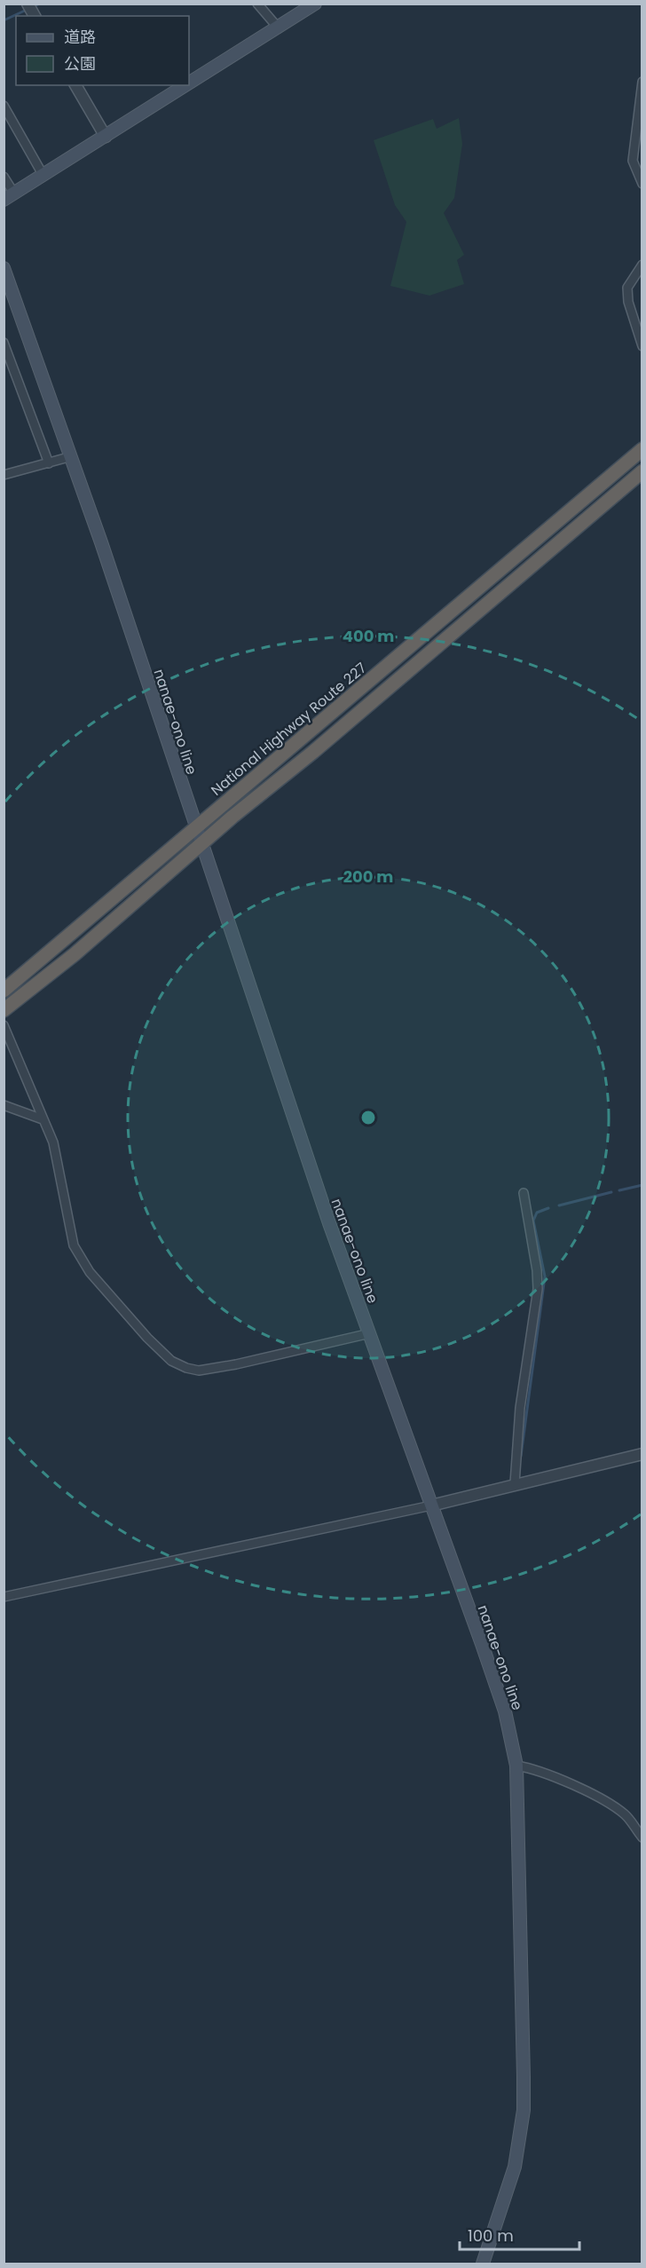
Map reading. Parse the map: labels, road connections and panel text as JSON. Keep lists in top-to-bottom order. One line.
{"streets":{"highway":["National Highway Route 227"],"main road":["nanae-ono line"]},"crossings":[["nanae-ono line","National Highway Route 227"]],"legend":["道路","公園"],"scale_bar":"100 m","rings":["400 m","200 m"]}
